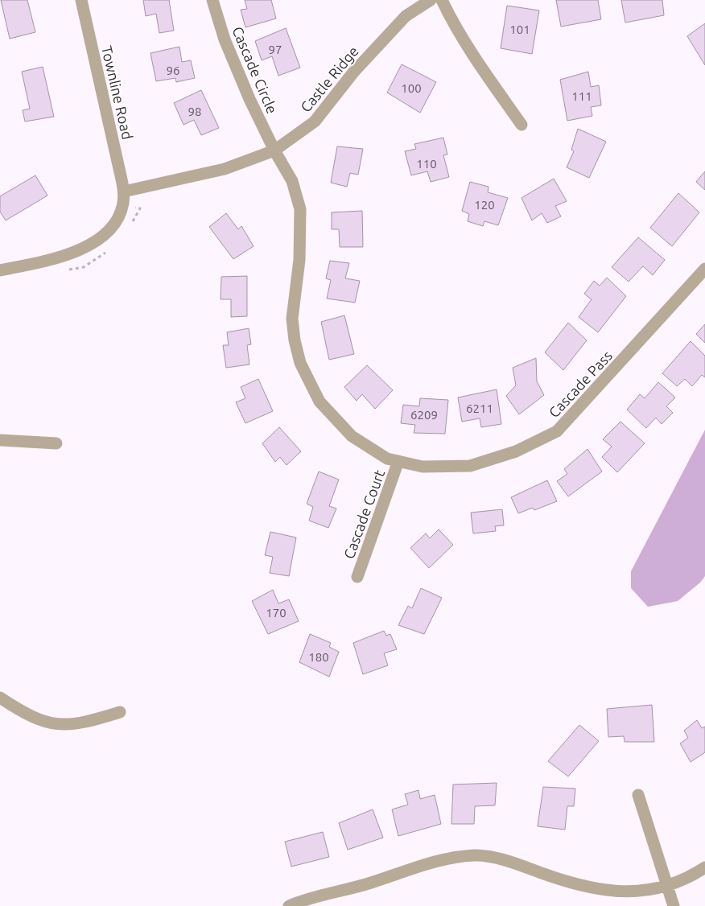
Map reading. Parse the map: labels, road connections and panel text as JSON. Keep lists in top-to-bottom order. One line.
{"streets":{"street":["Cascade Circle","Castle Ridge","Townline Road","Cascade Pass","Cascade Court"]},"crossings":[["Cascade Circle","Castle Ridge"],["Cascade Circle","Cascade Pass"],["Castle Ridge","Townline Road"],["Castle Ridge","Cascade Pass"],["Cascade Pass","Cascade Court"]],"house_numbers":["101","97","96","100","111","98","110","120","6211","6209","170","180"]}
